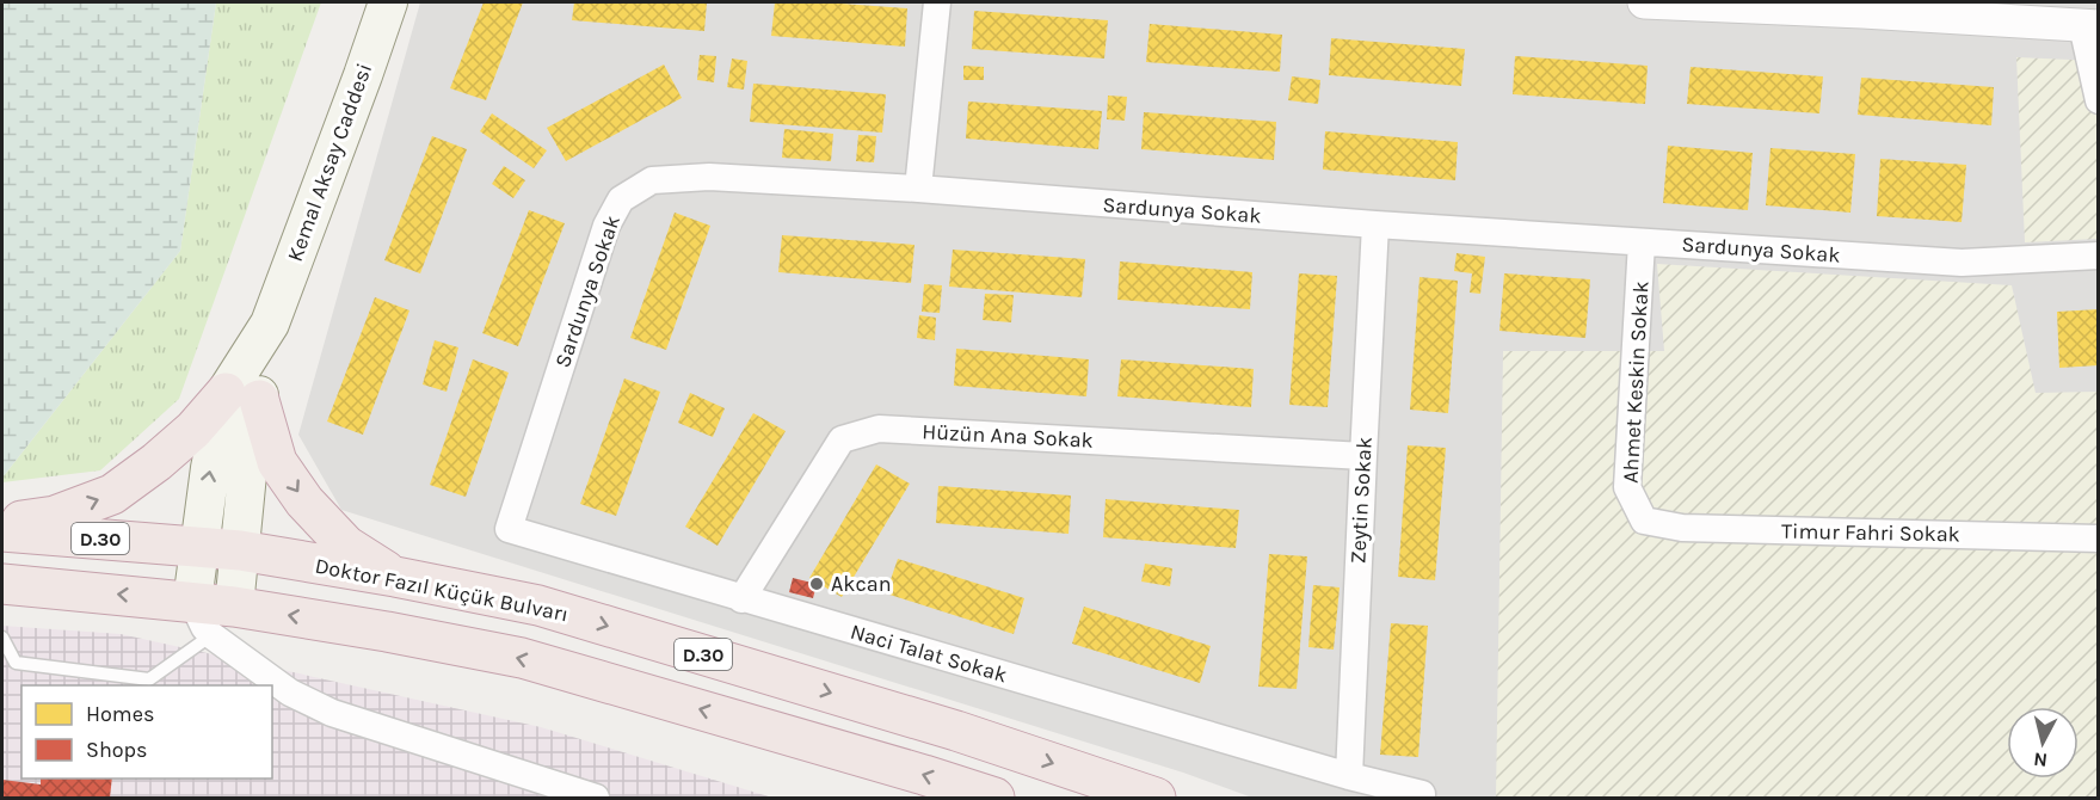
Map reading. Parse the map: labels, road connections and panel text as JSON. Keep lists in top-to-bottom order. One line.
{"streets":{"highway":["D.30","Doktor Fazıl Küçük Bulvarı"],"main road":["Kemal Aksay Caddesi"],"street":["Sardunya Sokak","Ahmet Keskin Sokak","Hüzün Ana Sokak","Zeytin Sokak","Timur Fahri Sokak","Naci Talat Sokak"]},"crossings":[["Kemal Aksay Caddesi","D.30"],["Kemal Aksay Caddesi","Doktor Fazıl Küçük Bulvarı"],["Sardunya Sokak","Ahmet Keskin Sokak"],["Sardunya Sokak","Zeytin Sokak"],["Sardunya Sokak","Naci Talat Sokak"],["Ahmet Keskin Sokak","Timur Fahri Sokak"],["Hüzün Ana Sokak","Zeytin Sokak"],["Hüzün Ana Sokak","Naci Talat Sokak"],["Zeytin Sokak","Naci Talat Sokak"]],"places":["Akcan"],"legend":["Homes","Shops"],"north":"bottom"}
